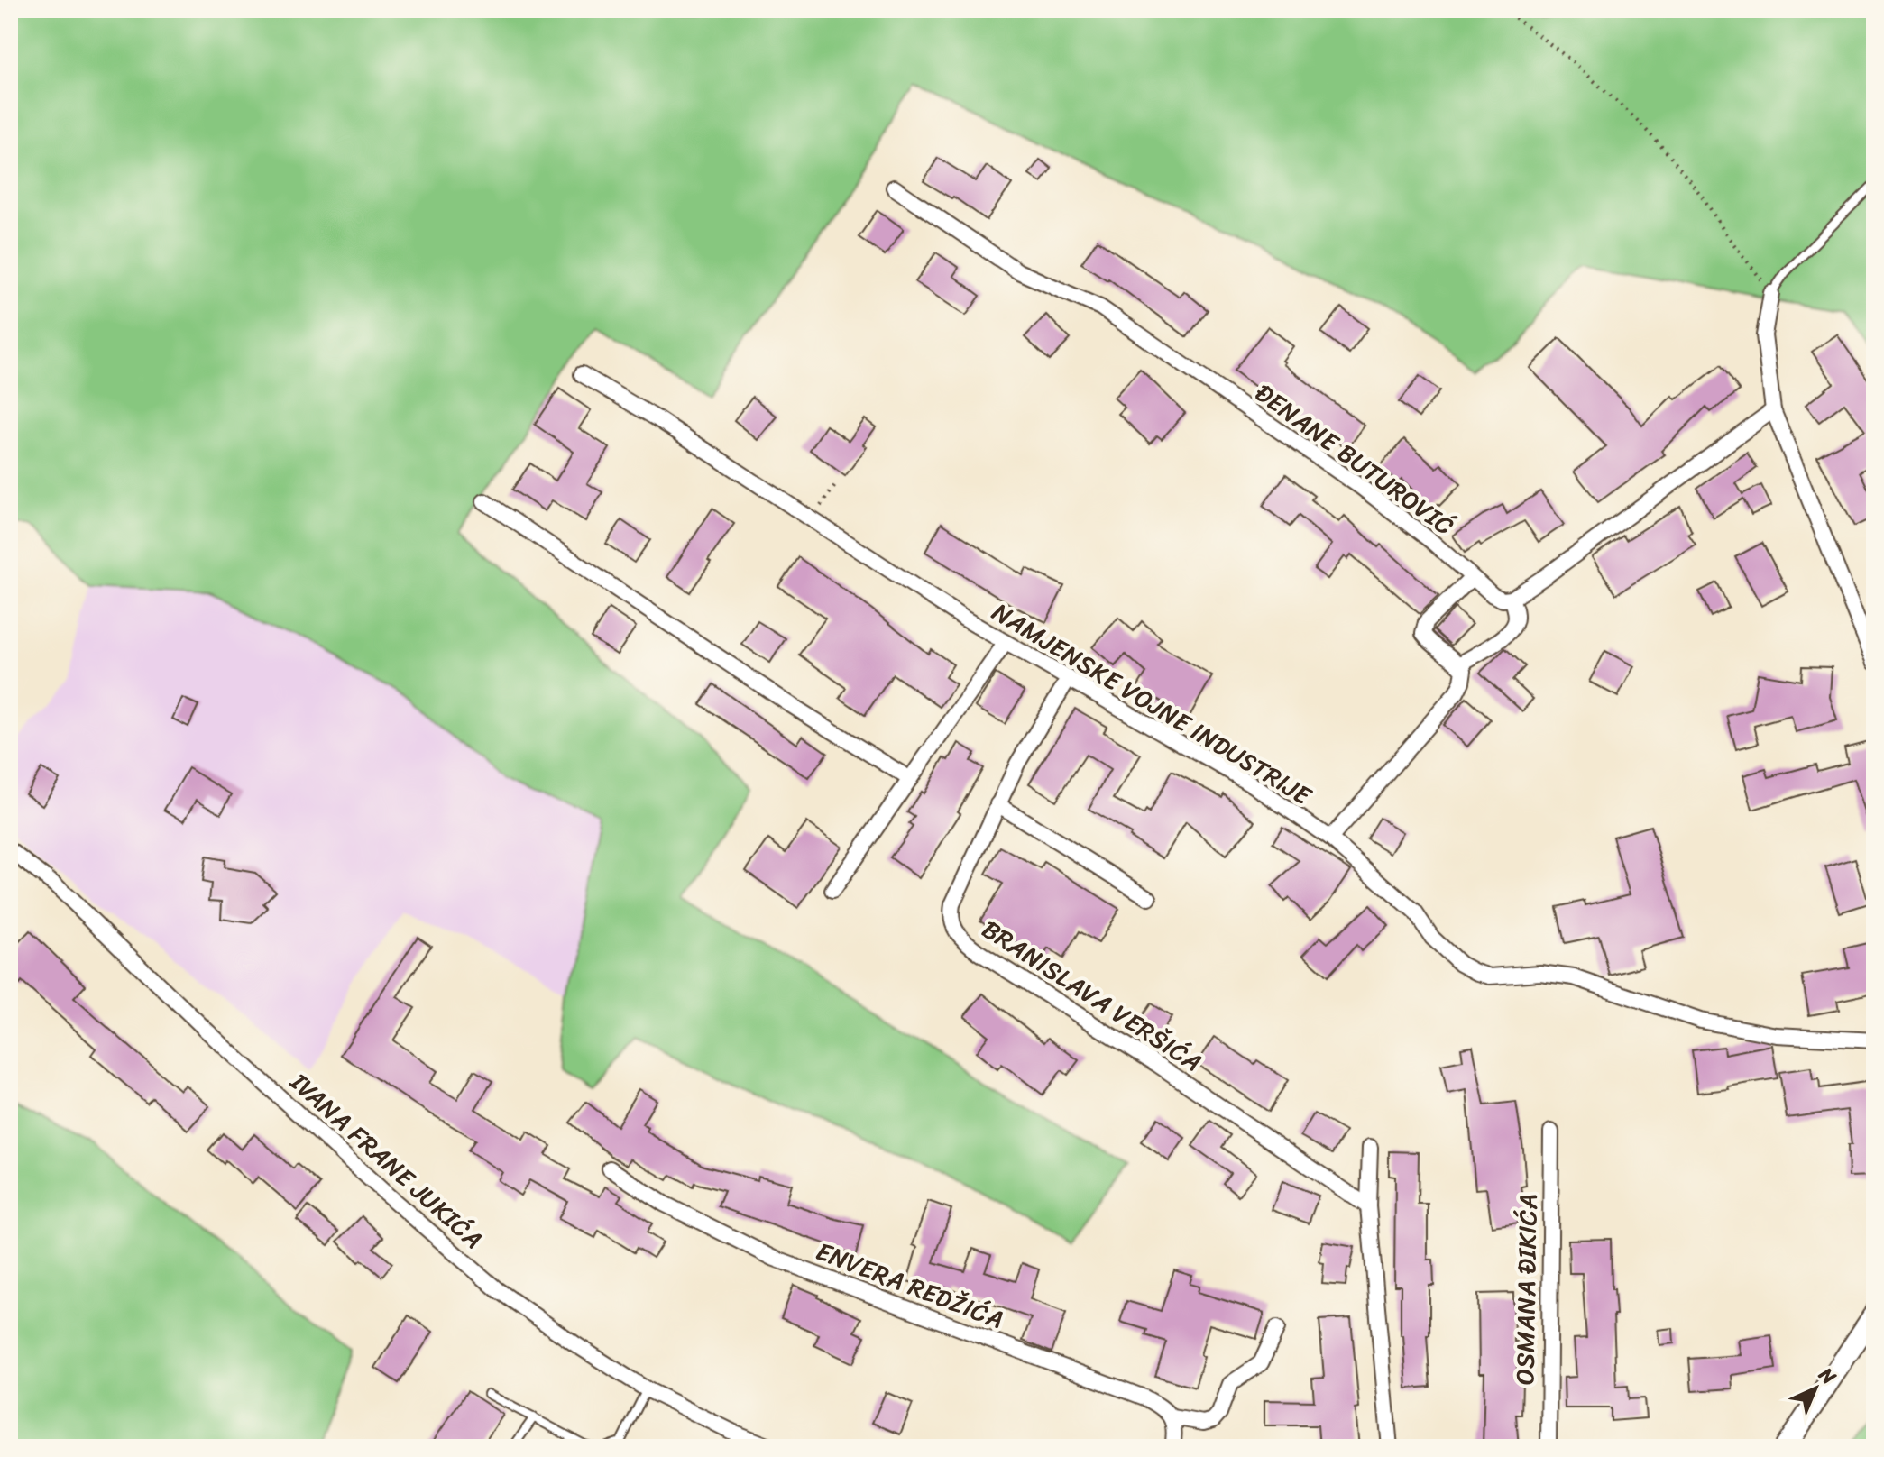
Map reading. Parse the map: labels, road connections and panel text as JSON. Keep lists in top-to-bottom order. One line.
{"streets":{"street":["ĐENANE BUTUROVIĆ","NAMJENSKE VOJNE INDUSTRIJE","BRANISLAVA VERŠIĆA","IVANA FRANE JUKIĆA","ENVERA REDŽIĆA","OSMANA ĐIKIĆA"]},"crossings":[["NAMJENSKE VOJNE INDUSTRIJE","BRANISLAVA VERŠIĆA"]],"north":"top right"}
